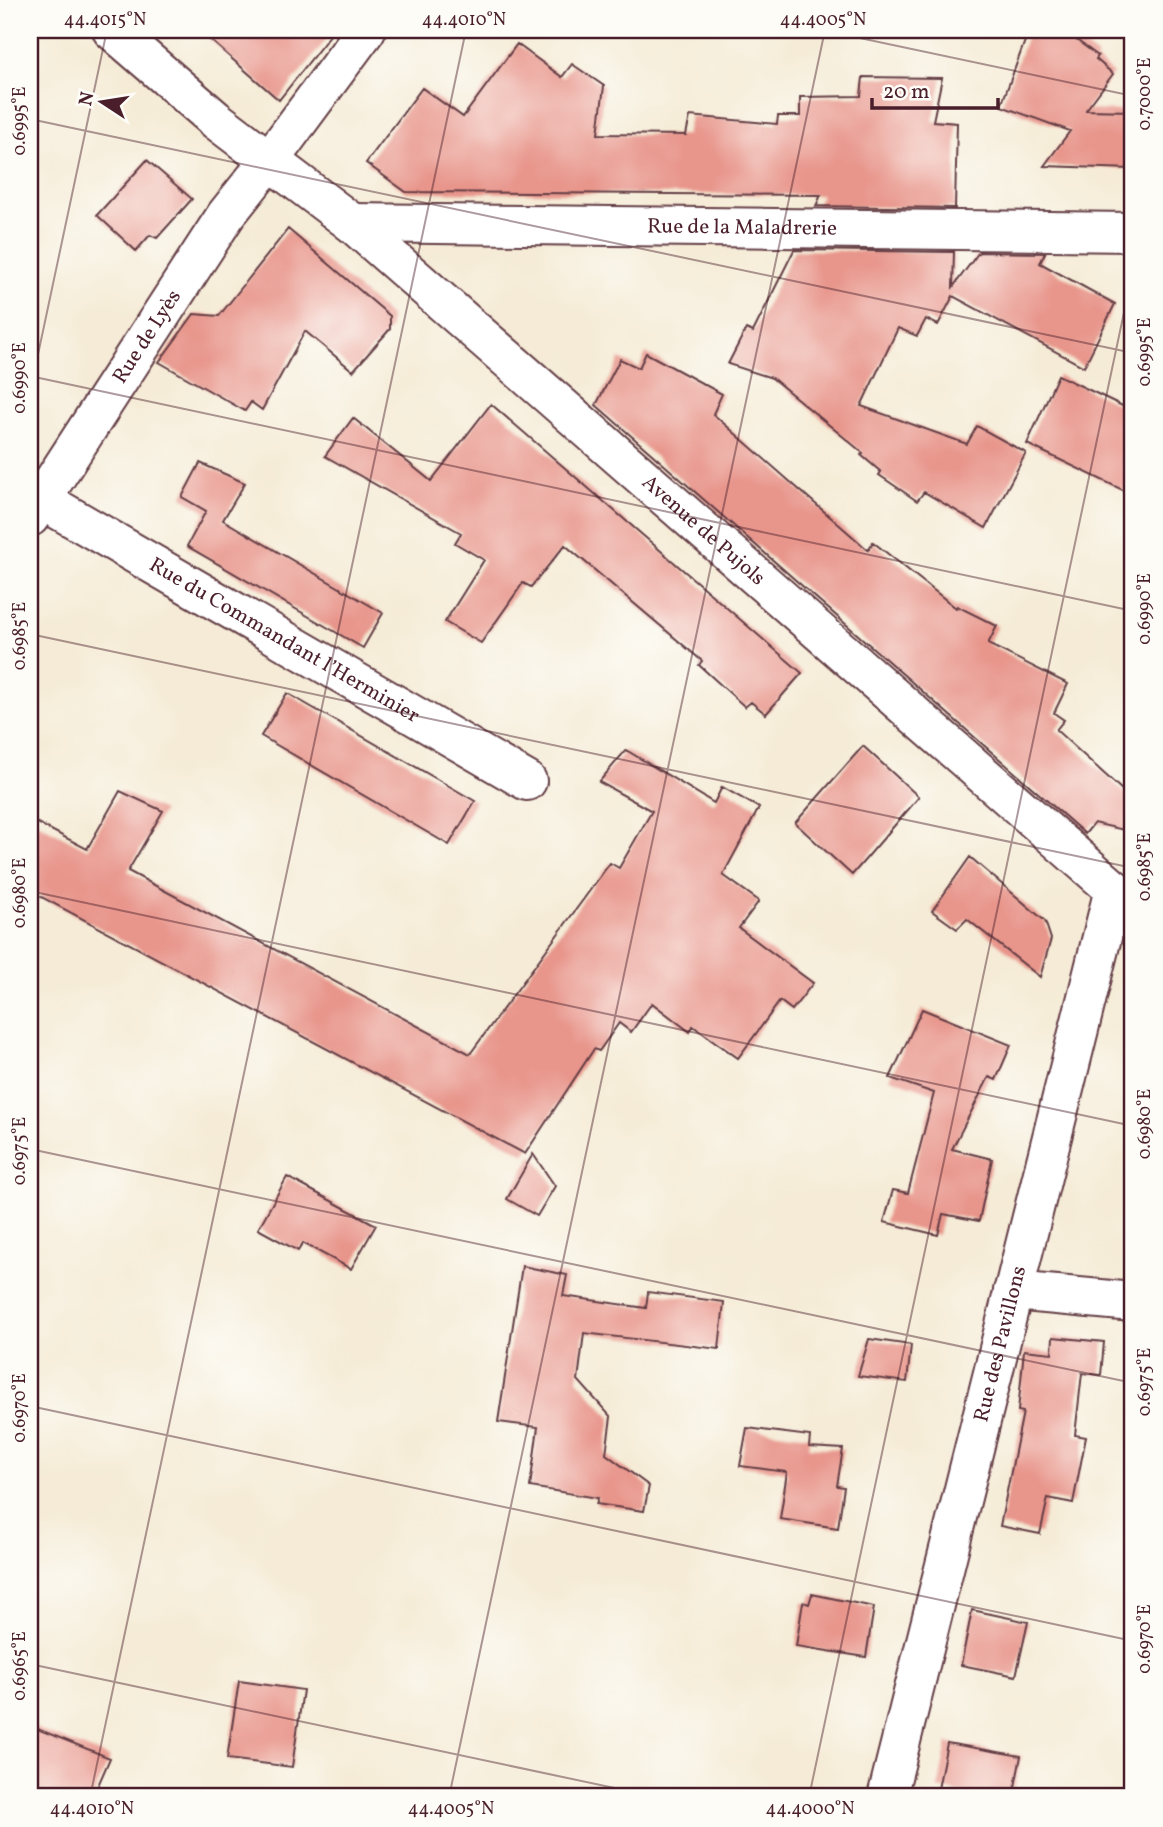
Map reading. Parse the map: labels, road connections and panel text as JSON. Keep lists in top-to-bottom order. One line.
{"streets":{"street":["Rue de la Maladrerie","Rue de Lyès","Avenue de Pujols","Rue du Commandant l’Herminier","Rue des Pavillons"]},"crossings":[["Rue de la Maladrerie","Avenue de Pujols"],["Rue de Lyès","Avenue de Pujols"],["Rue de Lyès","Rue du Commandant l’Herminier"],["Avenue de Pujols","Rue des Pavillons"]],"scale_bar":"20 m","north":"left","coordinates":["44.4015°N","44.4010°N","44.4005°N","0.7000°E","0.6995°E","0.6990°E","0.6985°E","0.6980°E","0.6975°E","0.6970°E","0.6965°E","44.4000°N"]}
